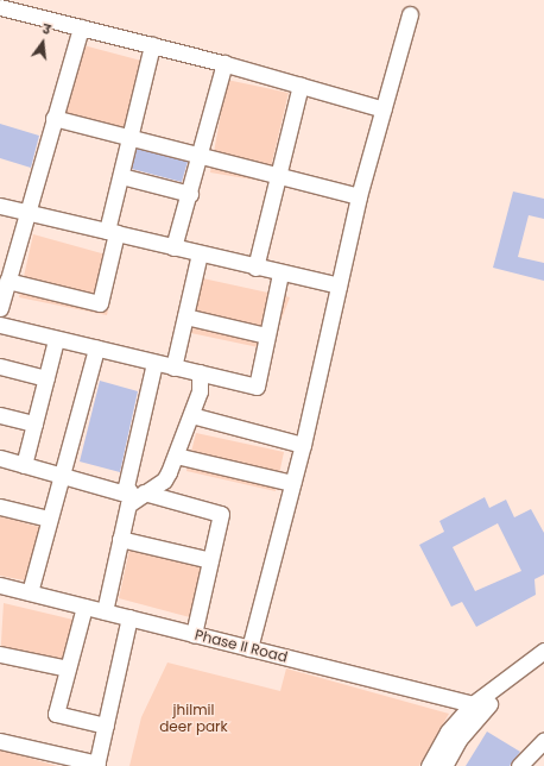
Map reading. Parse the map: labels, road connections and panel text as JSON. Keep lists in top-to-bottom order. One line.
{"streets":{"street":["Phase II Road"]},"parks":["jhilmil deer park"],"north":"top"}
